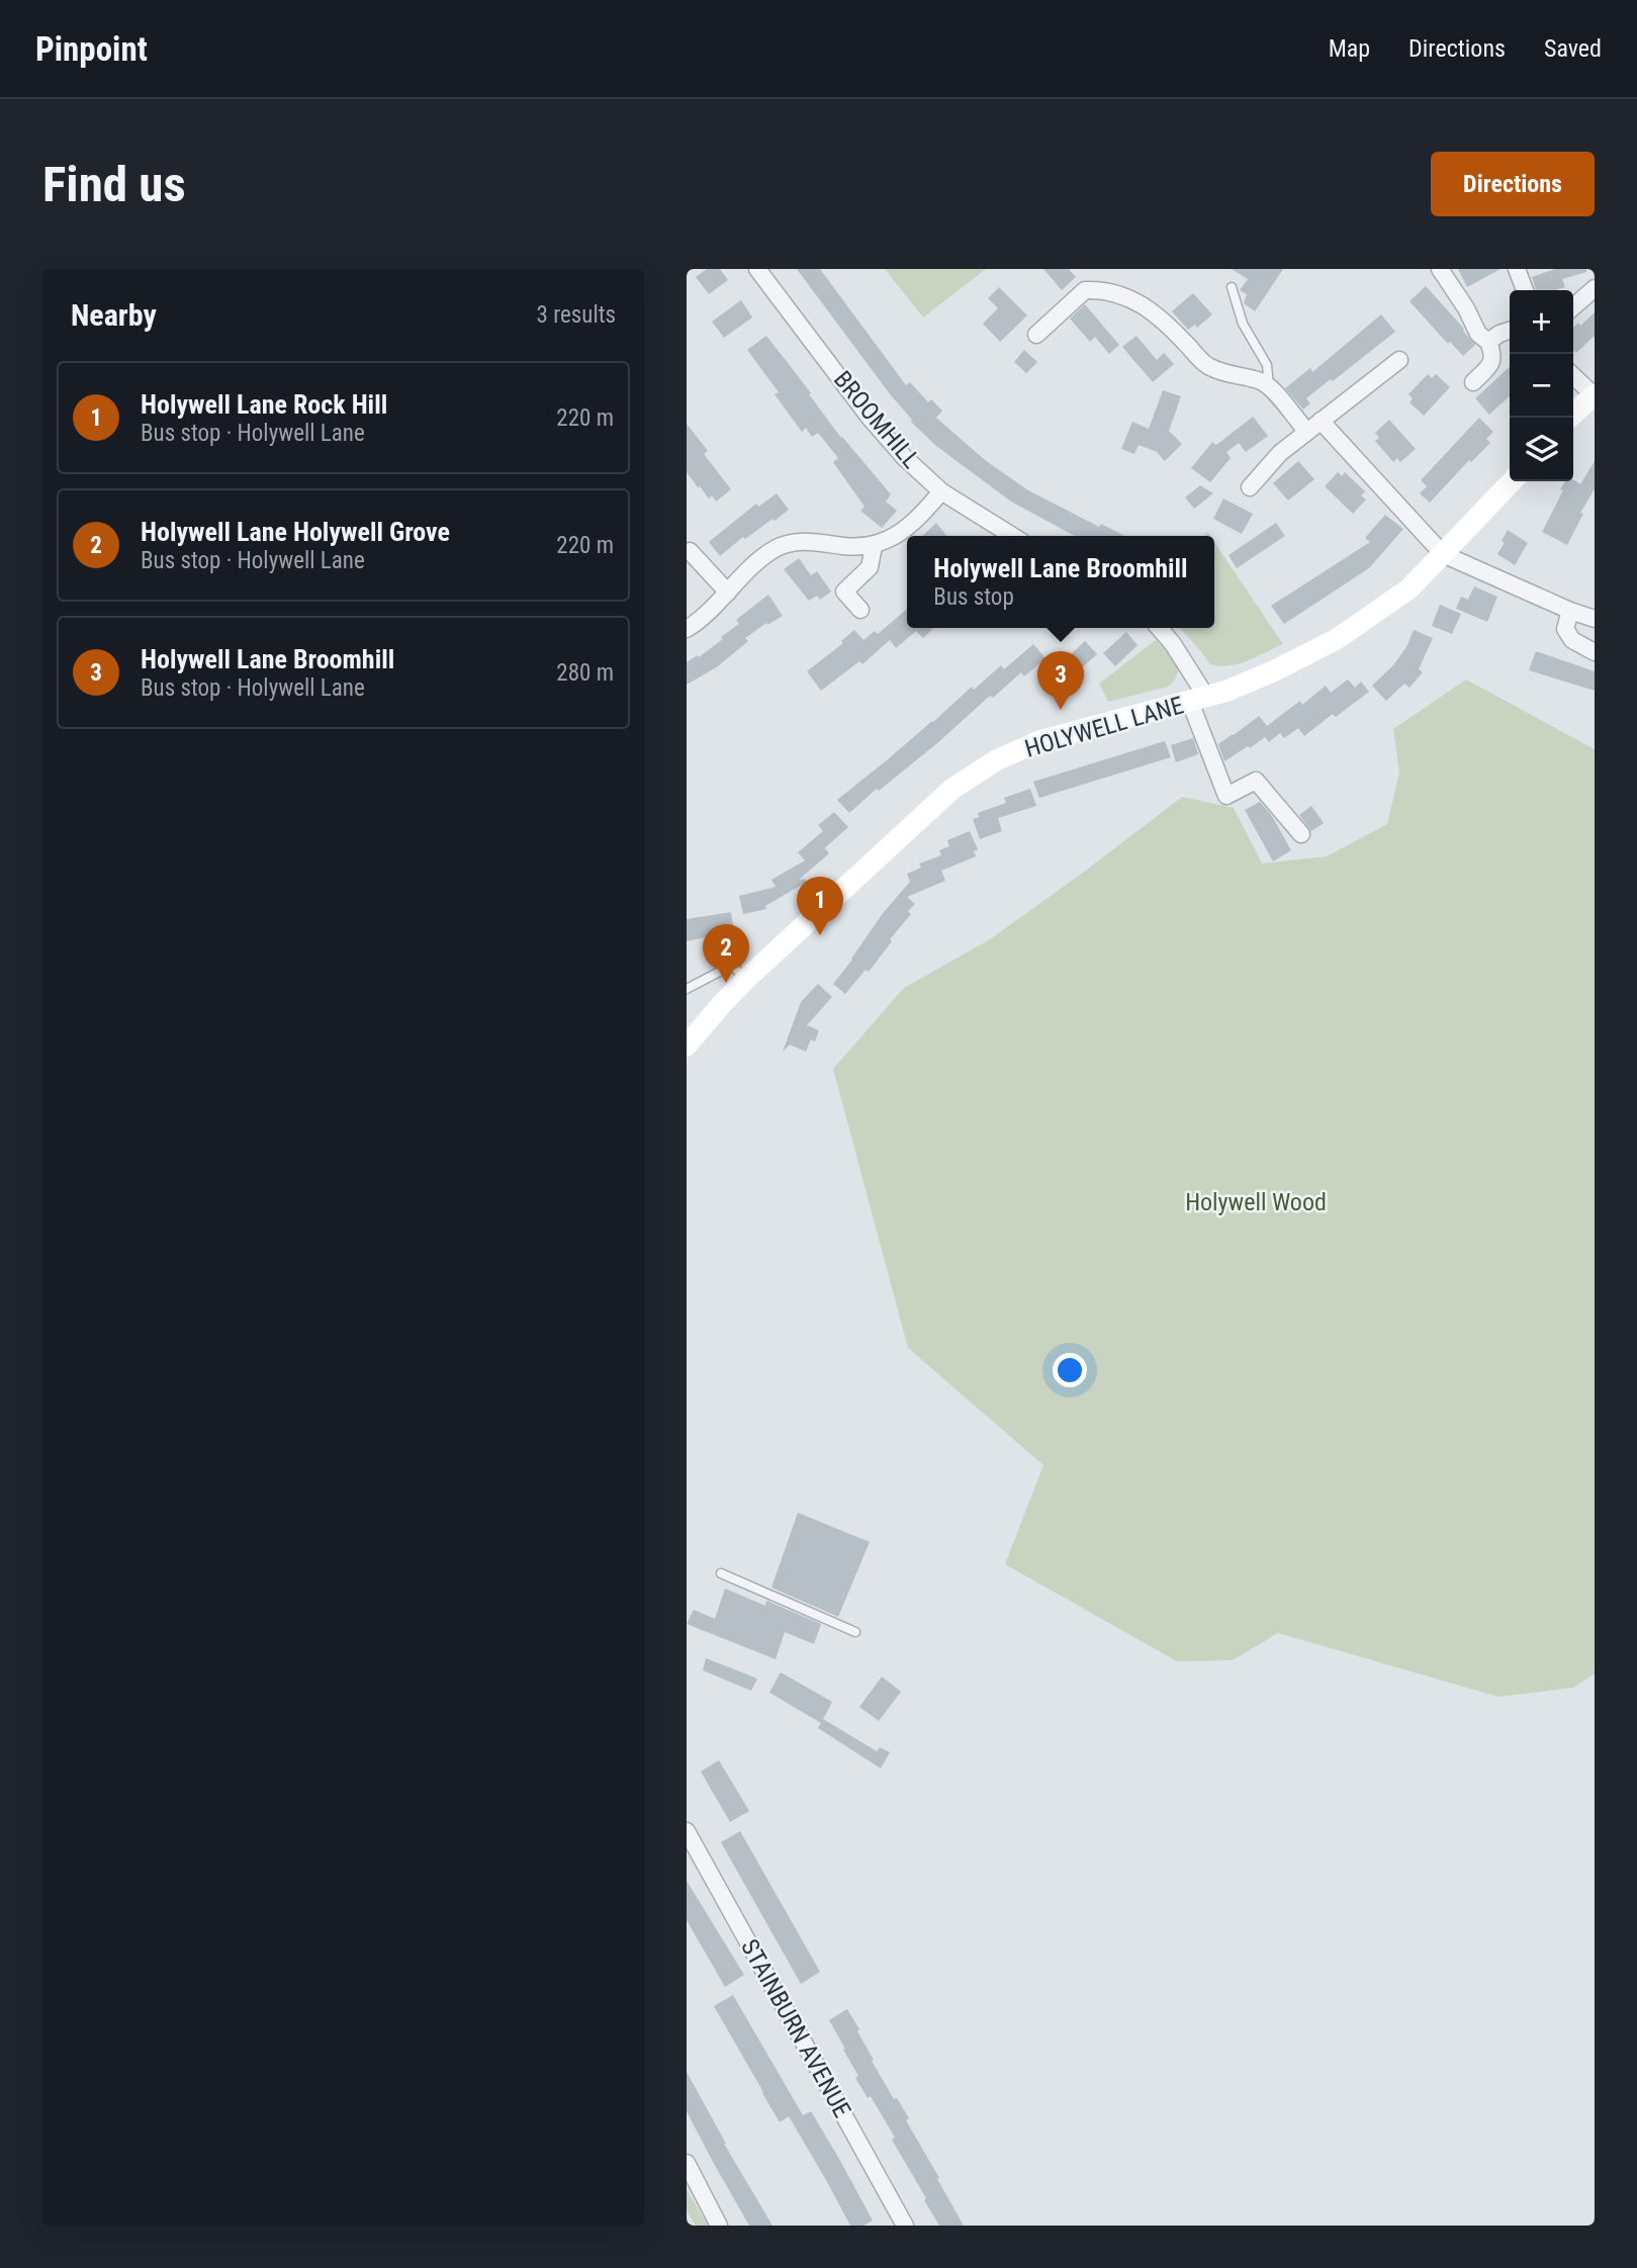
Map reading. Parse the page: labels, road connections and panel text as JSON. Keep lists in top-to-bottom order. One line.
{"streets":{"main road":["HOLYWELL LANE"],"street":["BROOMHILL","STAINBURN AVENUE"]},"parks":["Holywell Wood"],"page":{"header":"Pinpoint","nav":["Map","Directions","Saved"],"buttons":"Directions","title":"Find us","heading":["Nearby","3 results"],"map_buttons":["+","−"],"list":[{"mark":"1","name":"Holywell Lane Rock Hill","note":"Bus stop · Holywell Lane","value":"220 m"},{"mark":"2","name":"Holywell Lane Holywell Grove","note":"Bus stop · Holywell Lane","value":"220 m"},{"mark":"3","name":"Holywell Lane Broomhill","note":"Bus stop · Holywell Lane","value":"280 m"}],"popup":["Holywell Lane Broomhill","Bus stop"],"pins":["3","1","2"]}}
